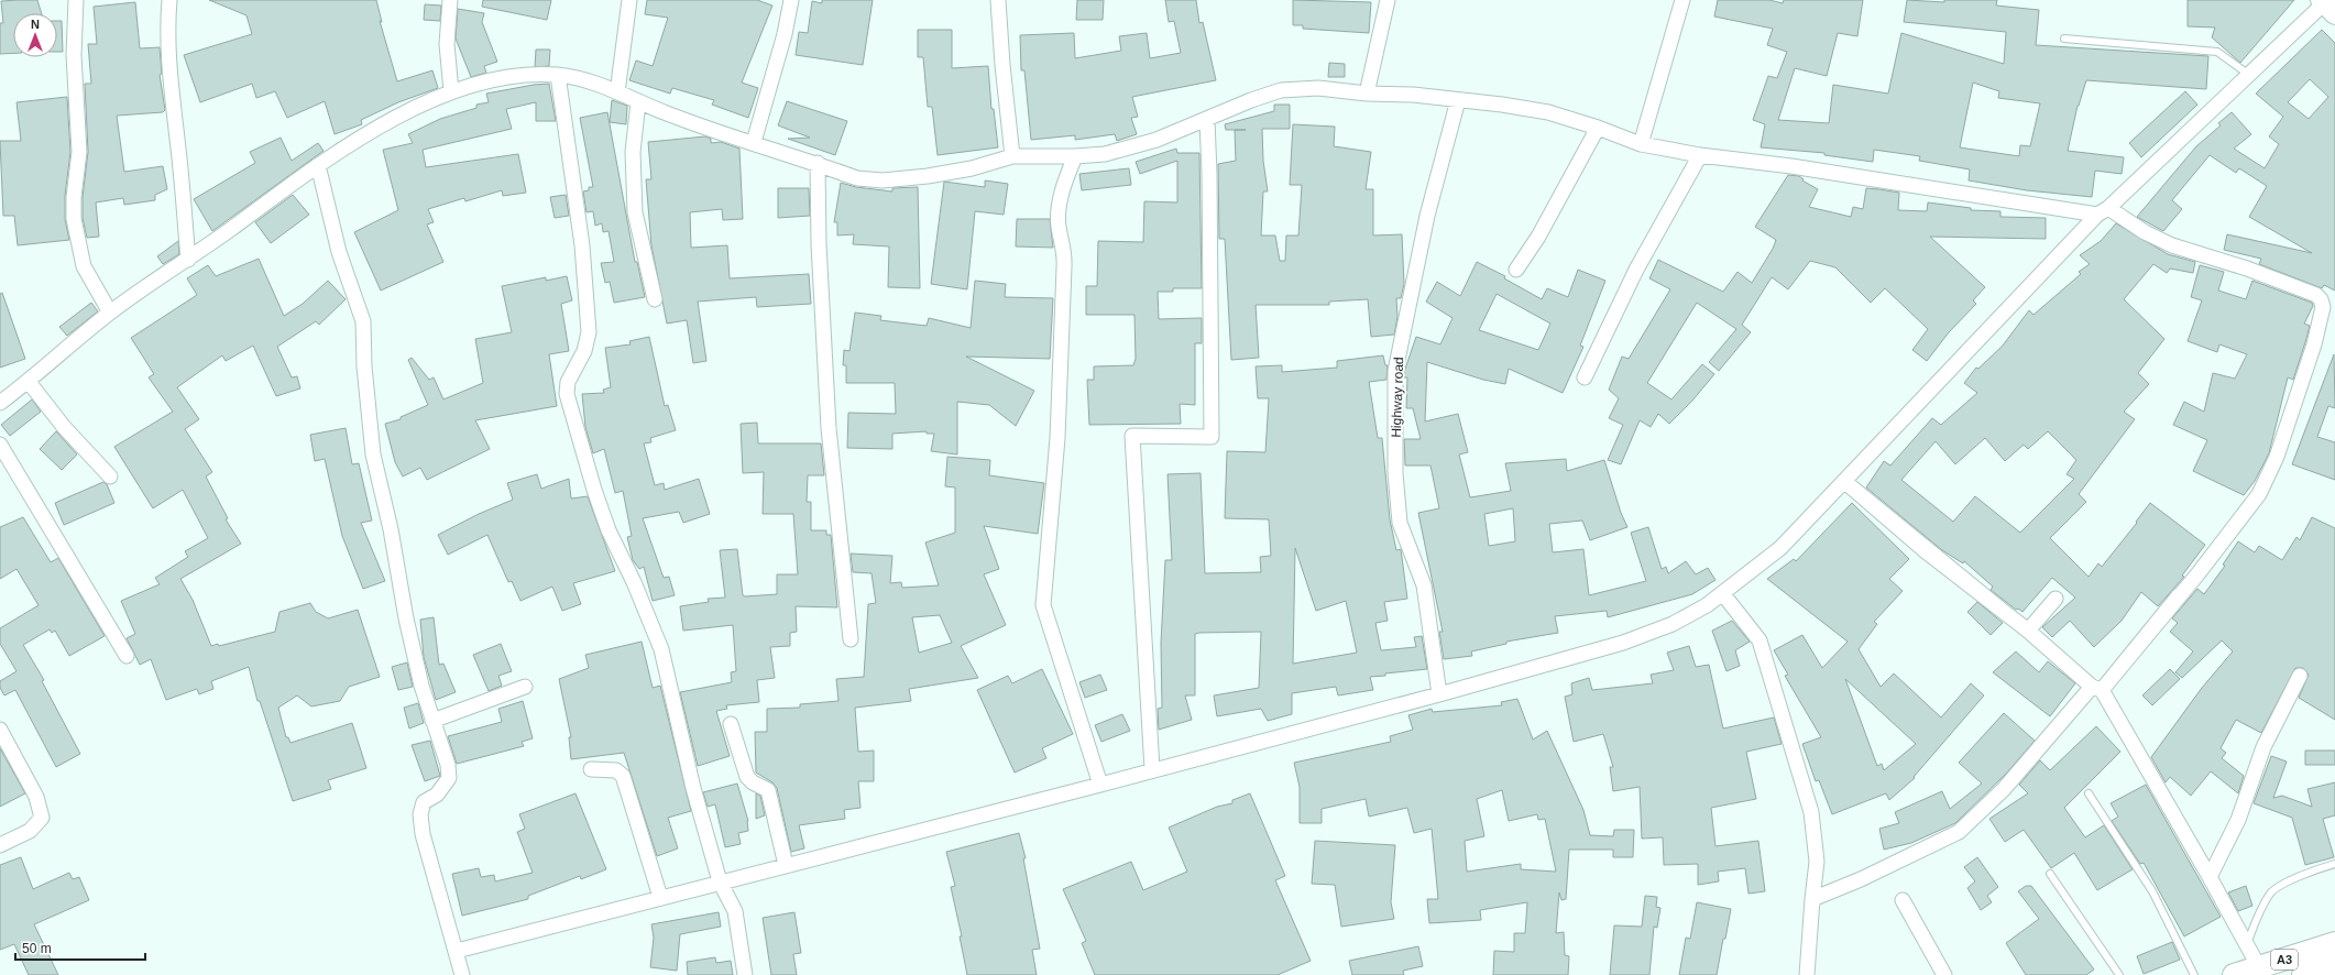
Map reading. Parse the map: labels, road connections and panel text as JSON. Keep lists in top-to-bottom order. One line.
{"streets":{"main road":["A3"],"street":["Highway road"]},"scale_bar":"50 m","north":"top"}
